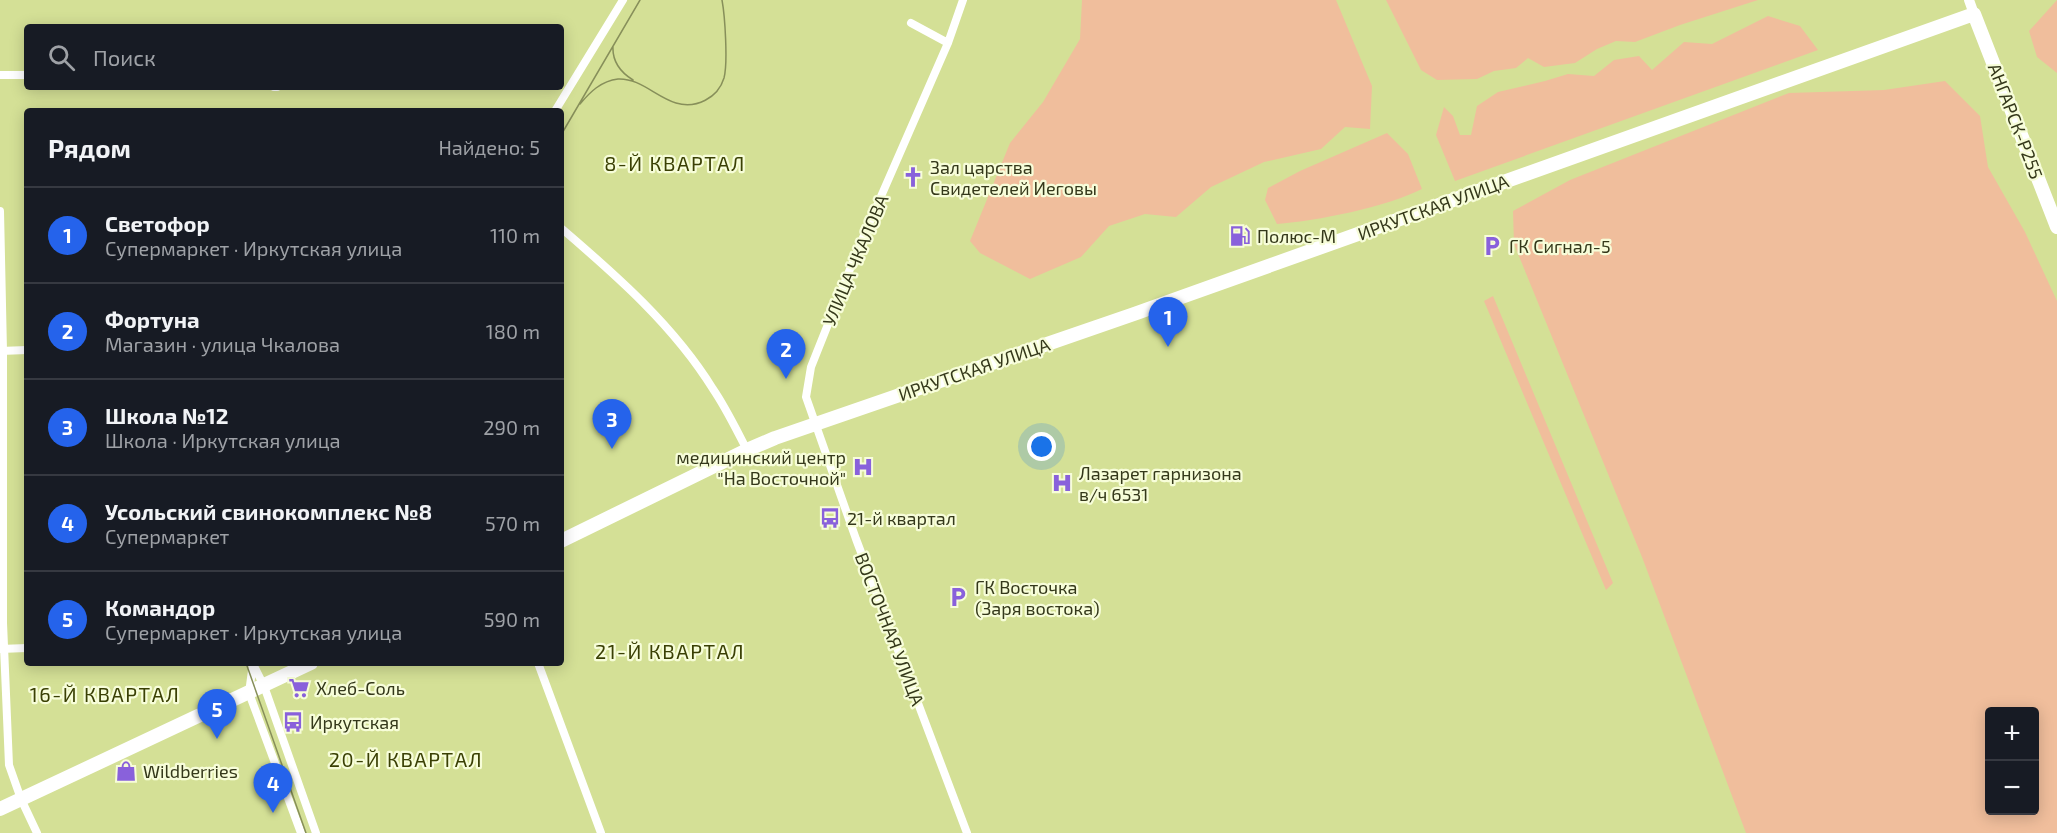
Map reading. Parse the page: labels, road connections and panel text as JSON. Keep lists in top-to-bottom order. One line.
{"streets":{"main road":["АНГАРСК-Р255","ИРКУТСКАЯ УЛИЦА"],"street":["УЛИЦА ЧКАЛОВА","ВОСТОЧНАЯ УЛИЦА"]},"crossings":[["АНГАРСК-Р255","ИРКУТСКАЯ УЛИЦА"],["ИРКУТСКАЯ УЛИЦА","УЛИЦА ЧКАЛОВА"],["ИРКУТСКАЯ УЛИЦА","ВОСТОЧНАЯ УЛИЦА"],["УЛИЦА ЧКАЛОВА","ВОСТОЧНАЯ УЛИЦА"]],"districts":["8-Й КВАРТАЛ","21-Й КВАРТАЛ","16-Й КВАРТАЛ","20-Й КВАРТАЛ"],"places":{"church":["Зал царства Свидетелей Иеговы"],"fuel station":["Полюс-М"],"parking":["ГК Сигнал-5","ГК Восточка (Заря востока)"],"hospital":["медицинский центр \"На Восточной\"","Лазарет гарнизона в/ч 6531"],"bus stop":["21-й квартал","Иркутская"],"supermarket":["Хлеб-Соль"],"shop":["Wildberries"]},"page":{"search":"Поиск","heading":["Рядом","Найдено: 5"],"list":[{"mark":"1","name":"Светофор","note":"Супермаркет · Иркутская улица","value":"110 m"},{"mark":"2","name":"Фортуна","note":"Магазин · улица Чкалова","value":"180 m"},{"mark":"3","name":"Школа №12","note":"Школа · Иркутская улица","value":"290 m"},{"mark":"4","name":"Усольский свинокомплекс №8","note":"Супермаркет","value":"570 m"},{"mark":"5","name":"Командор","note":"Супермаркет · Иркутская улица","value":"590 m"}],"pins":["1","2","3","5","4"],"map_buttons":["+","−"]}}
